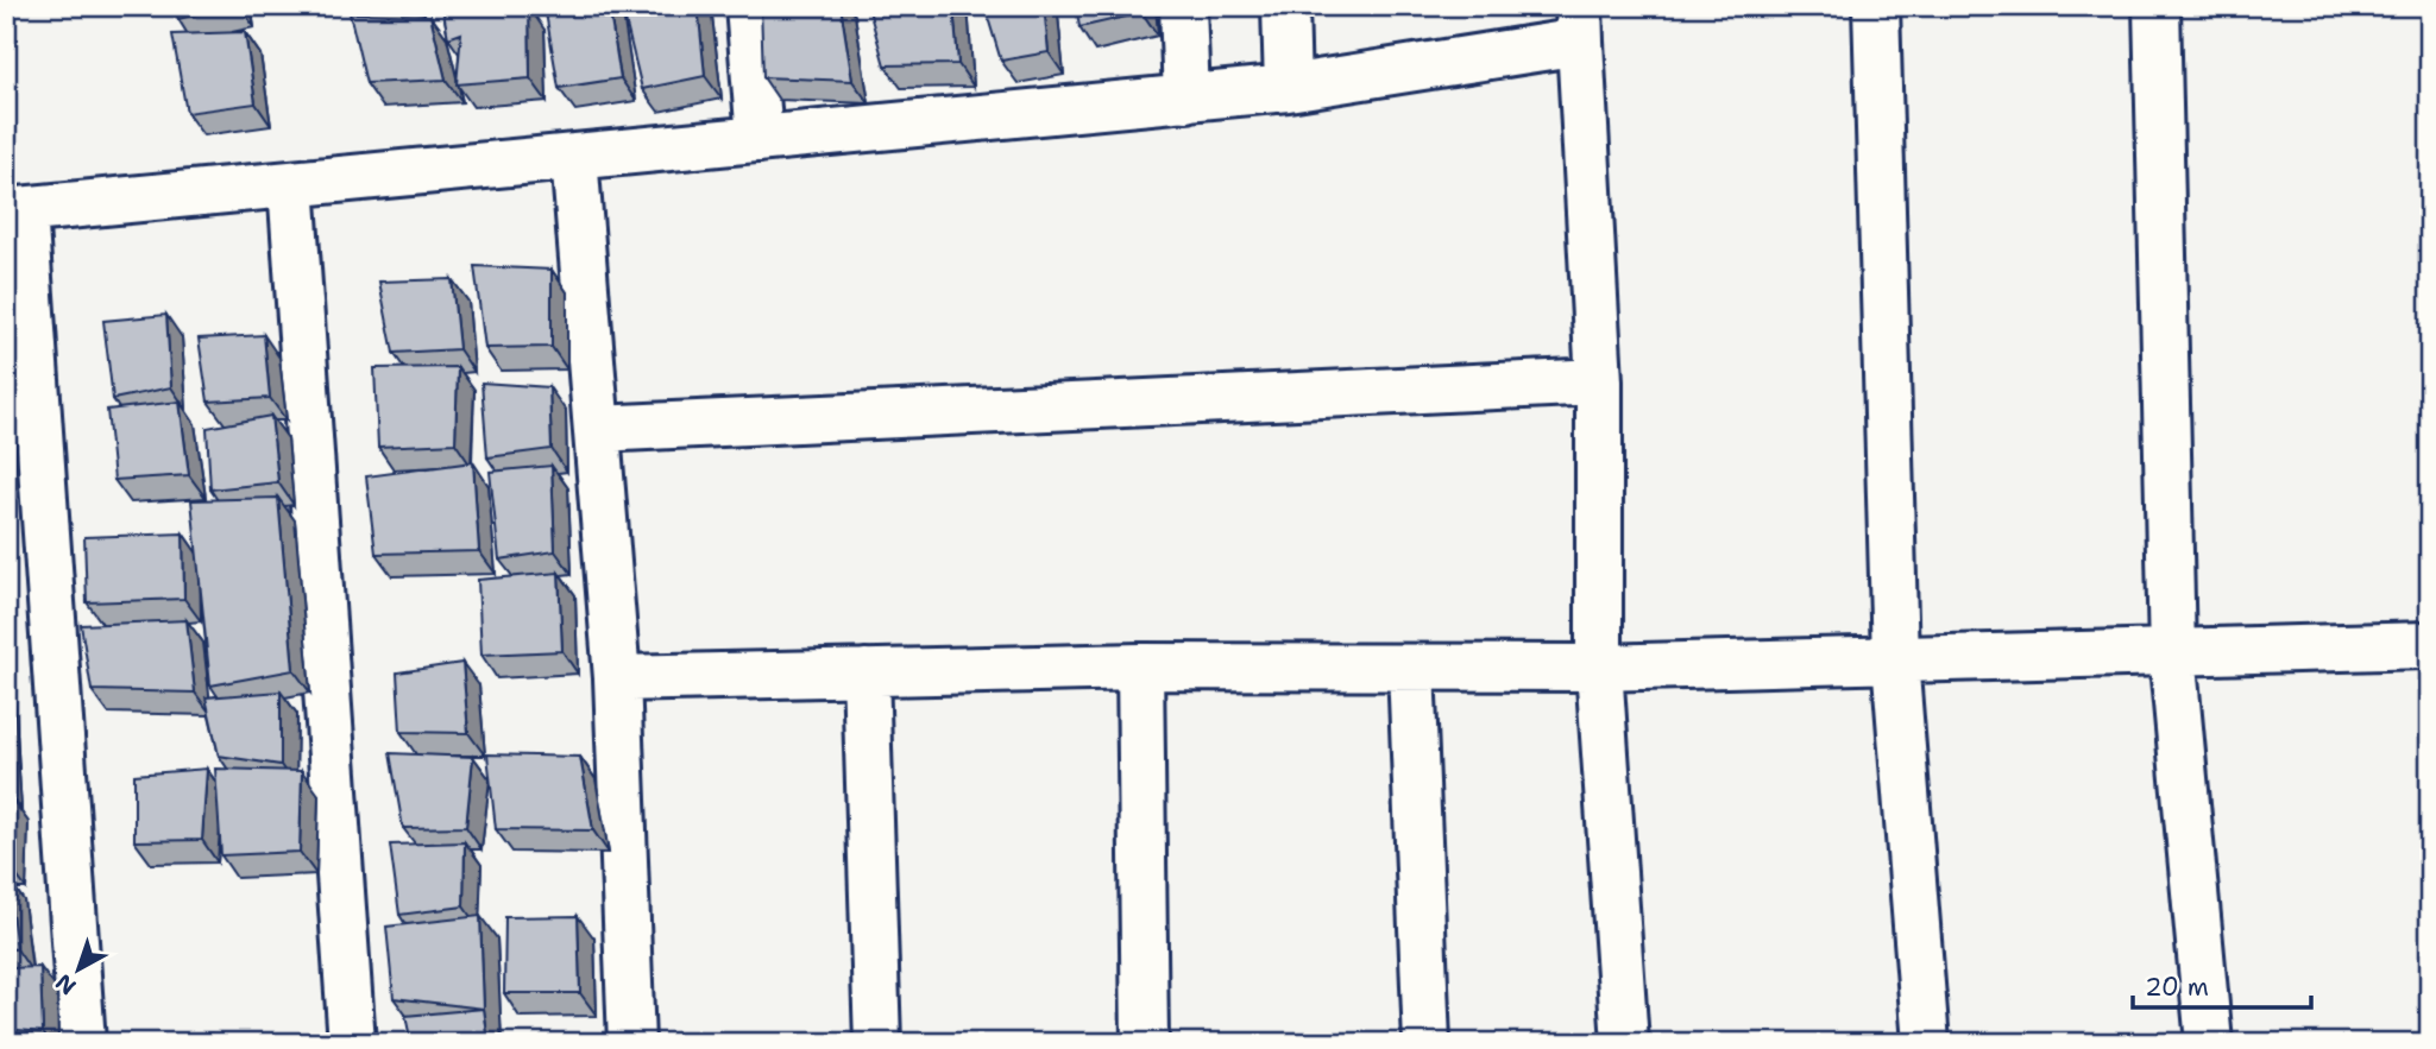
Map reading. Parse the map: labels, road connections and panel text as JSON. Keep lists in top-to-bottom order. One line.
{"scale_bar":"20 m","north":"bottom left"}
